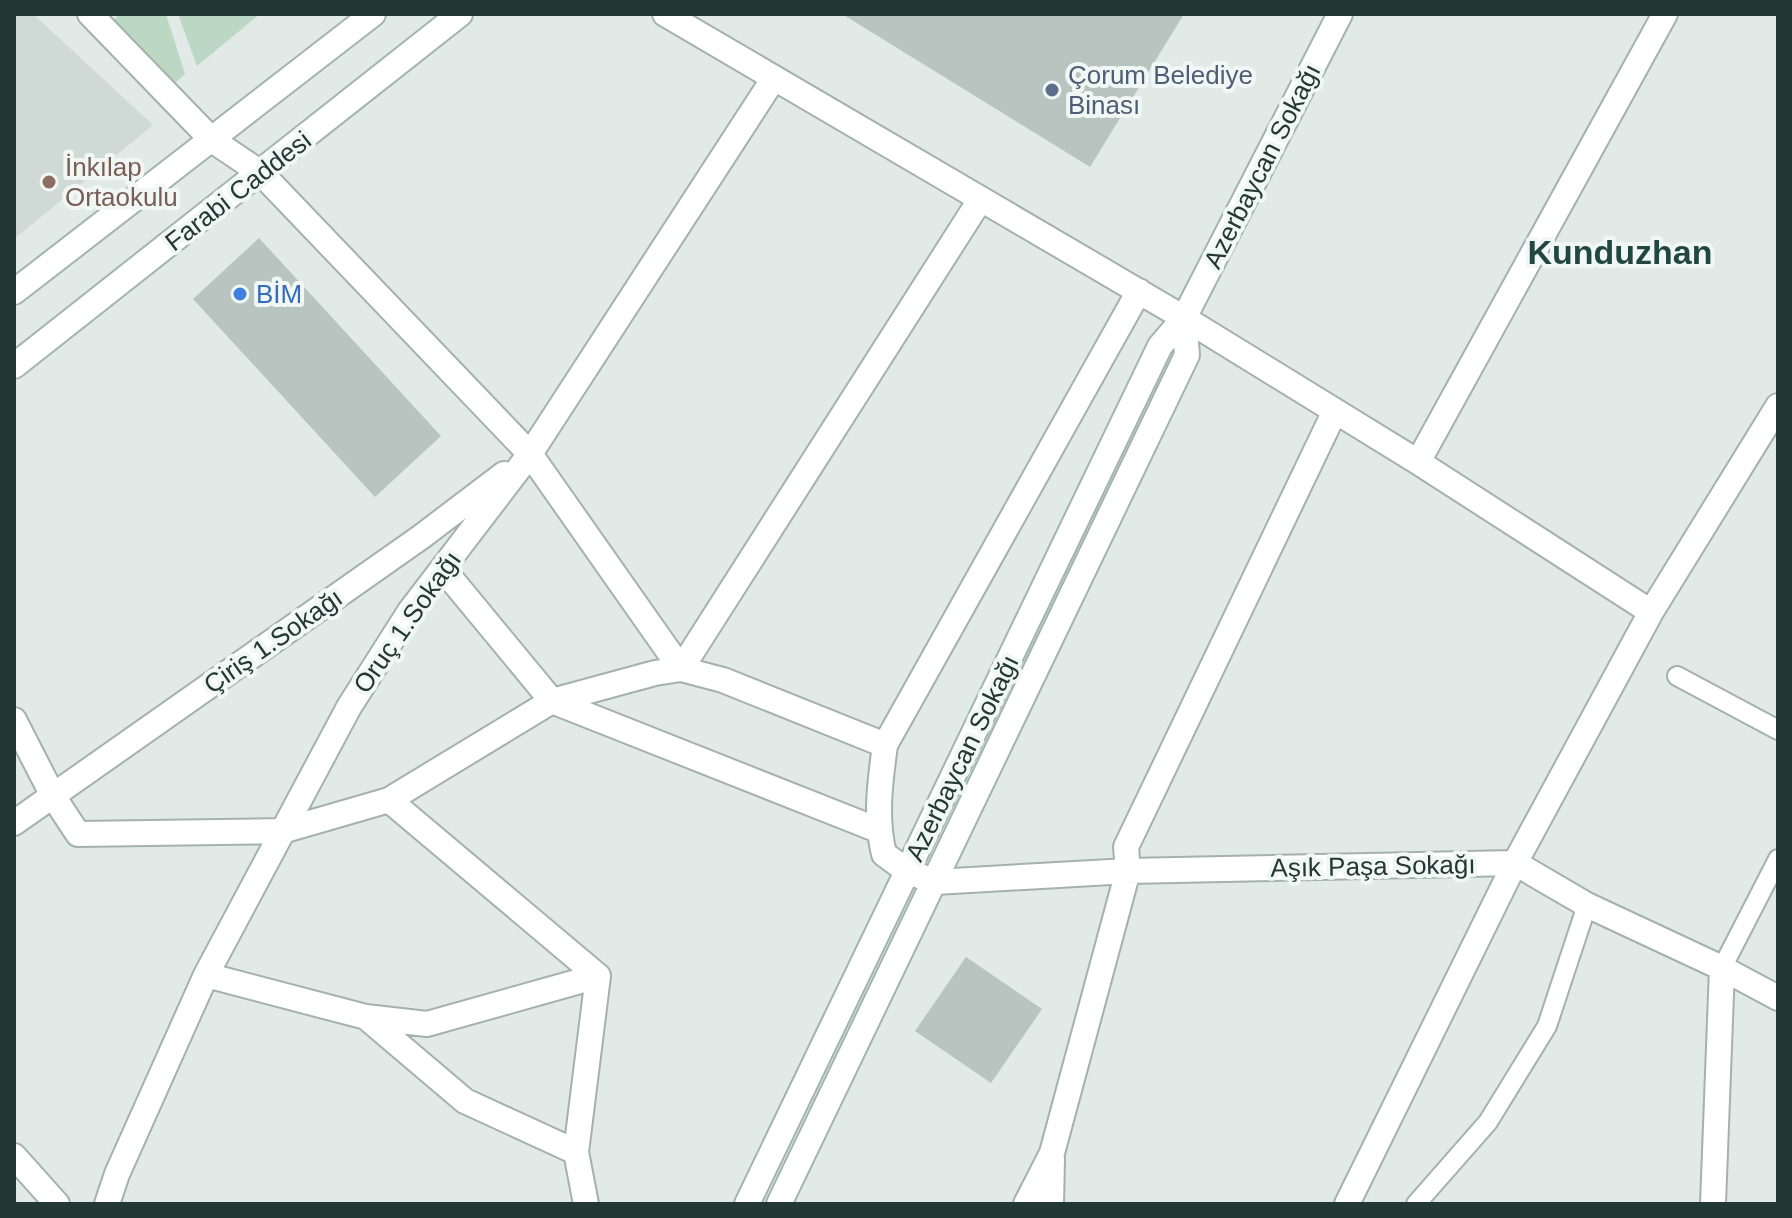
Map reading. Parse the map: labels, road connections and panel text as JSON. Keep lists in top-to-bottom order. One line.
{"streets":{"street":["Azerbaycan Sokağı","Farabi Caddesi","Oruç 1.Sokağı","Çiriş 1.Sokağı","Aşık Paşa Sokağı"]},"crossings":[["Azerbaycan Sokağı","Aşık Paşa Sokağı"],["Oruç 1.Sokağı","Çiriş 1.Sokağı"]],"districts":["Kunduzhan"],"places":["Çorum Belediye Binası","İnkılap Ortaokulu","BİM"]}
